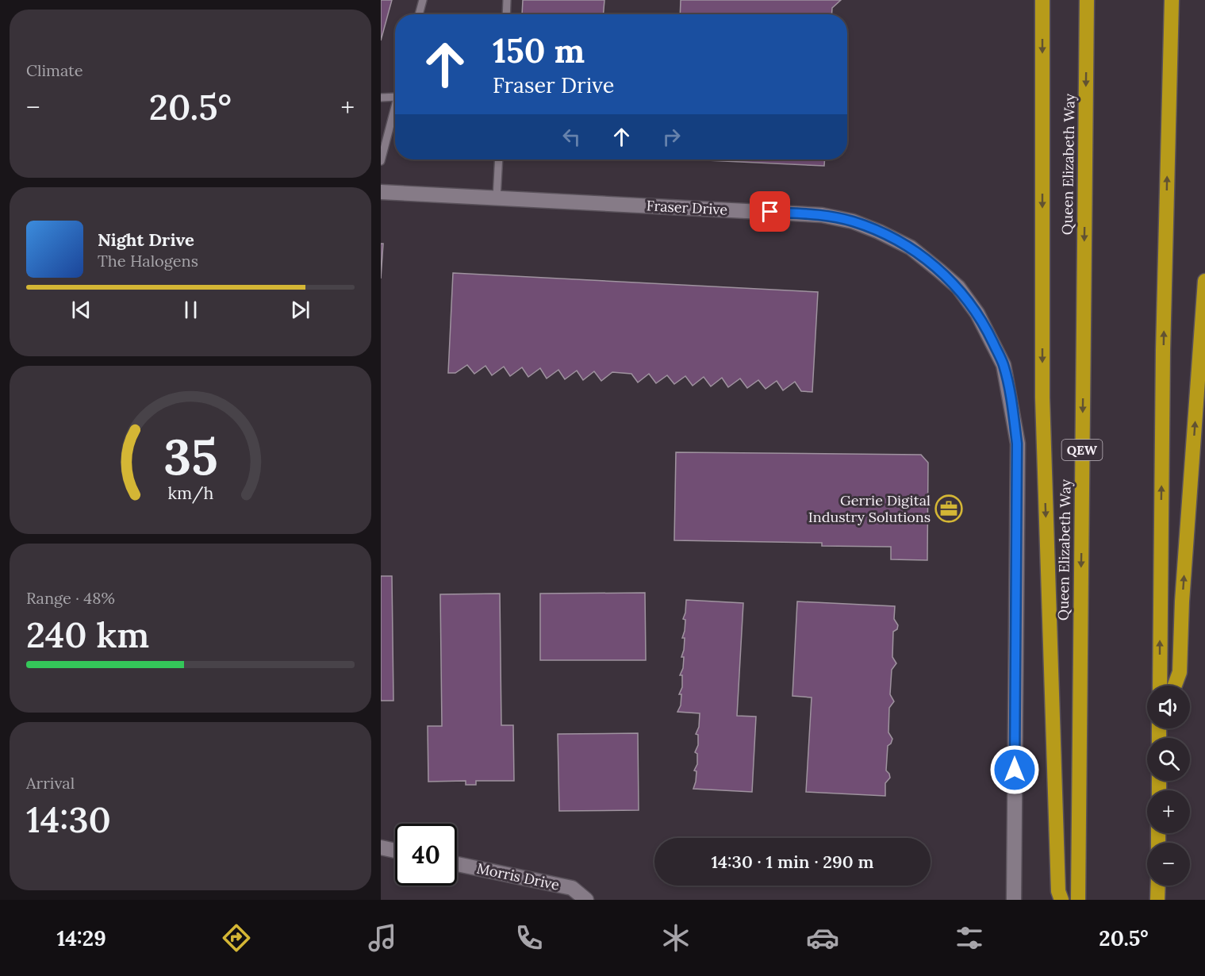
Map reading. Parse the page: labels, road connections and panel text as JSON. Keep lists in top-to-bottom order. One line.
{"streets":{"highway":["Queen Elizabeth Way","QEW"],"street":["Fraser Drive","Morris Drive"]},"places":{"office":["Gerrie Digital Industry Solutions"]},"page":{"tile":["Climate",["Range · 48%","240 km"],["Arrival","14:30"]],"turn":["150 m","Fraser Drive"],"heat":["−","20.5°","+"],"song":["Night Drive","The Halogens"],"map_buttons":["+","−"],"limit":"40","trip":"14:30 · 1 min · 290 m","tabs":["14:29","20.5°"],"gauge":["35","km/h"]}}
